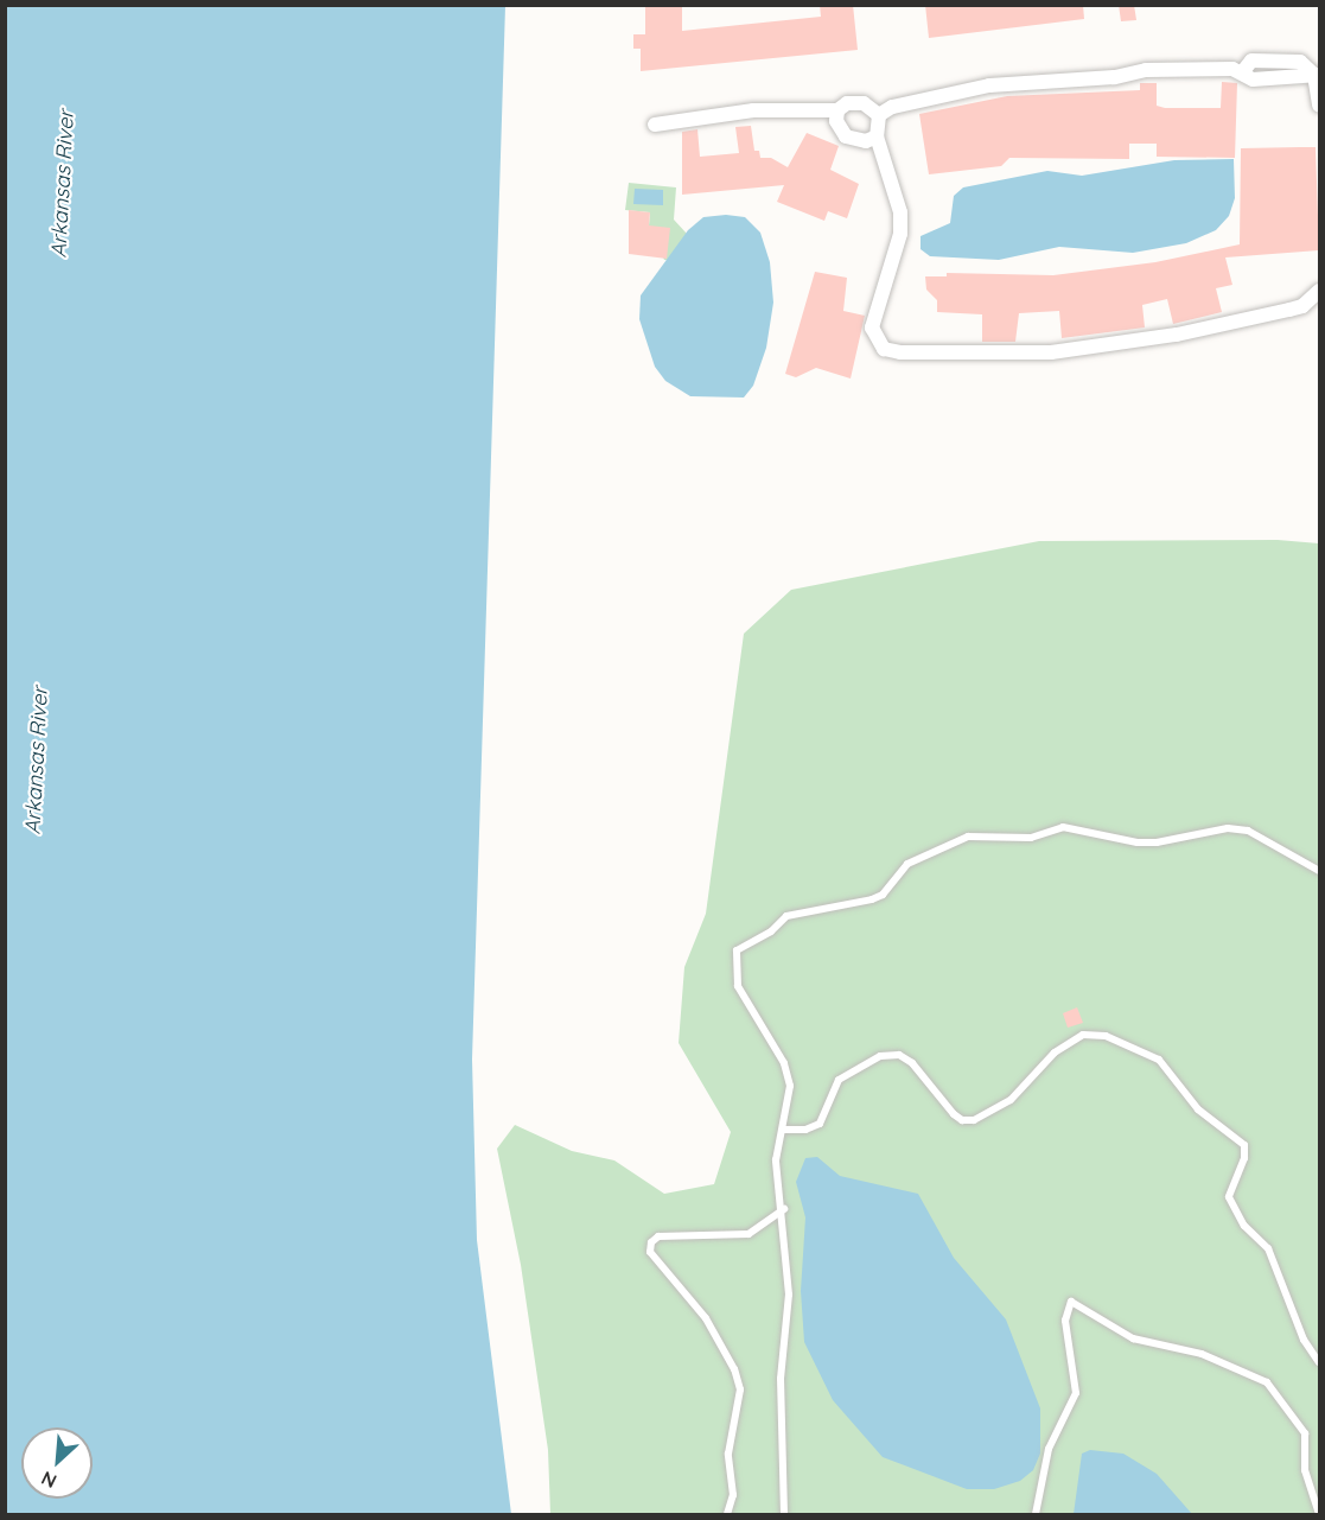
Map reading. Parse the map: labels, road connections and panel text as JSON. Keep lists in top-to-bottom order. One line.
{"water":["Arkansas River"],"north":"bottom left"}
